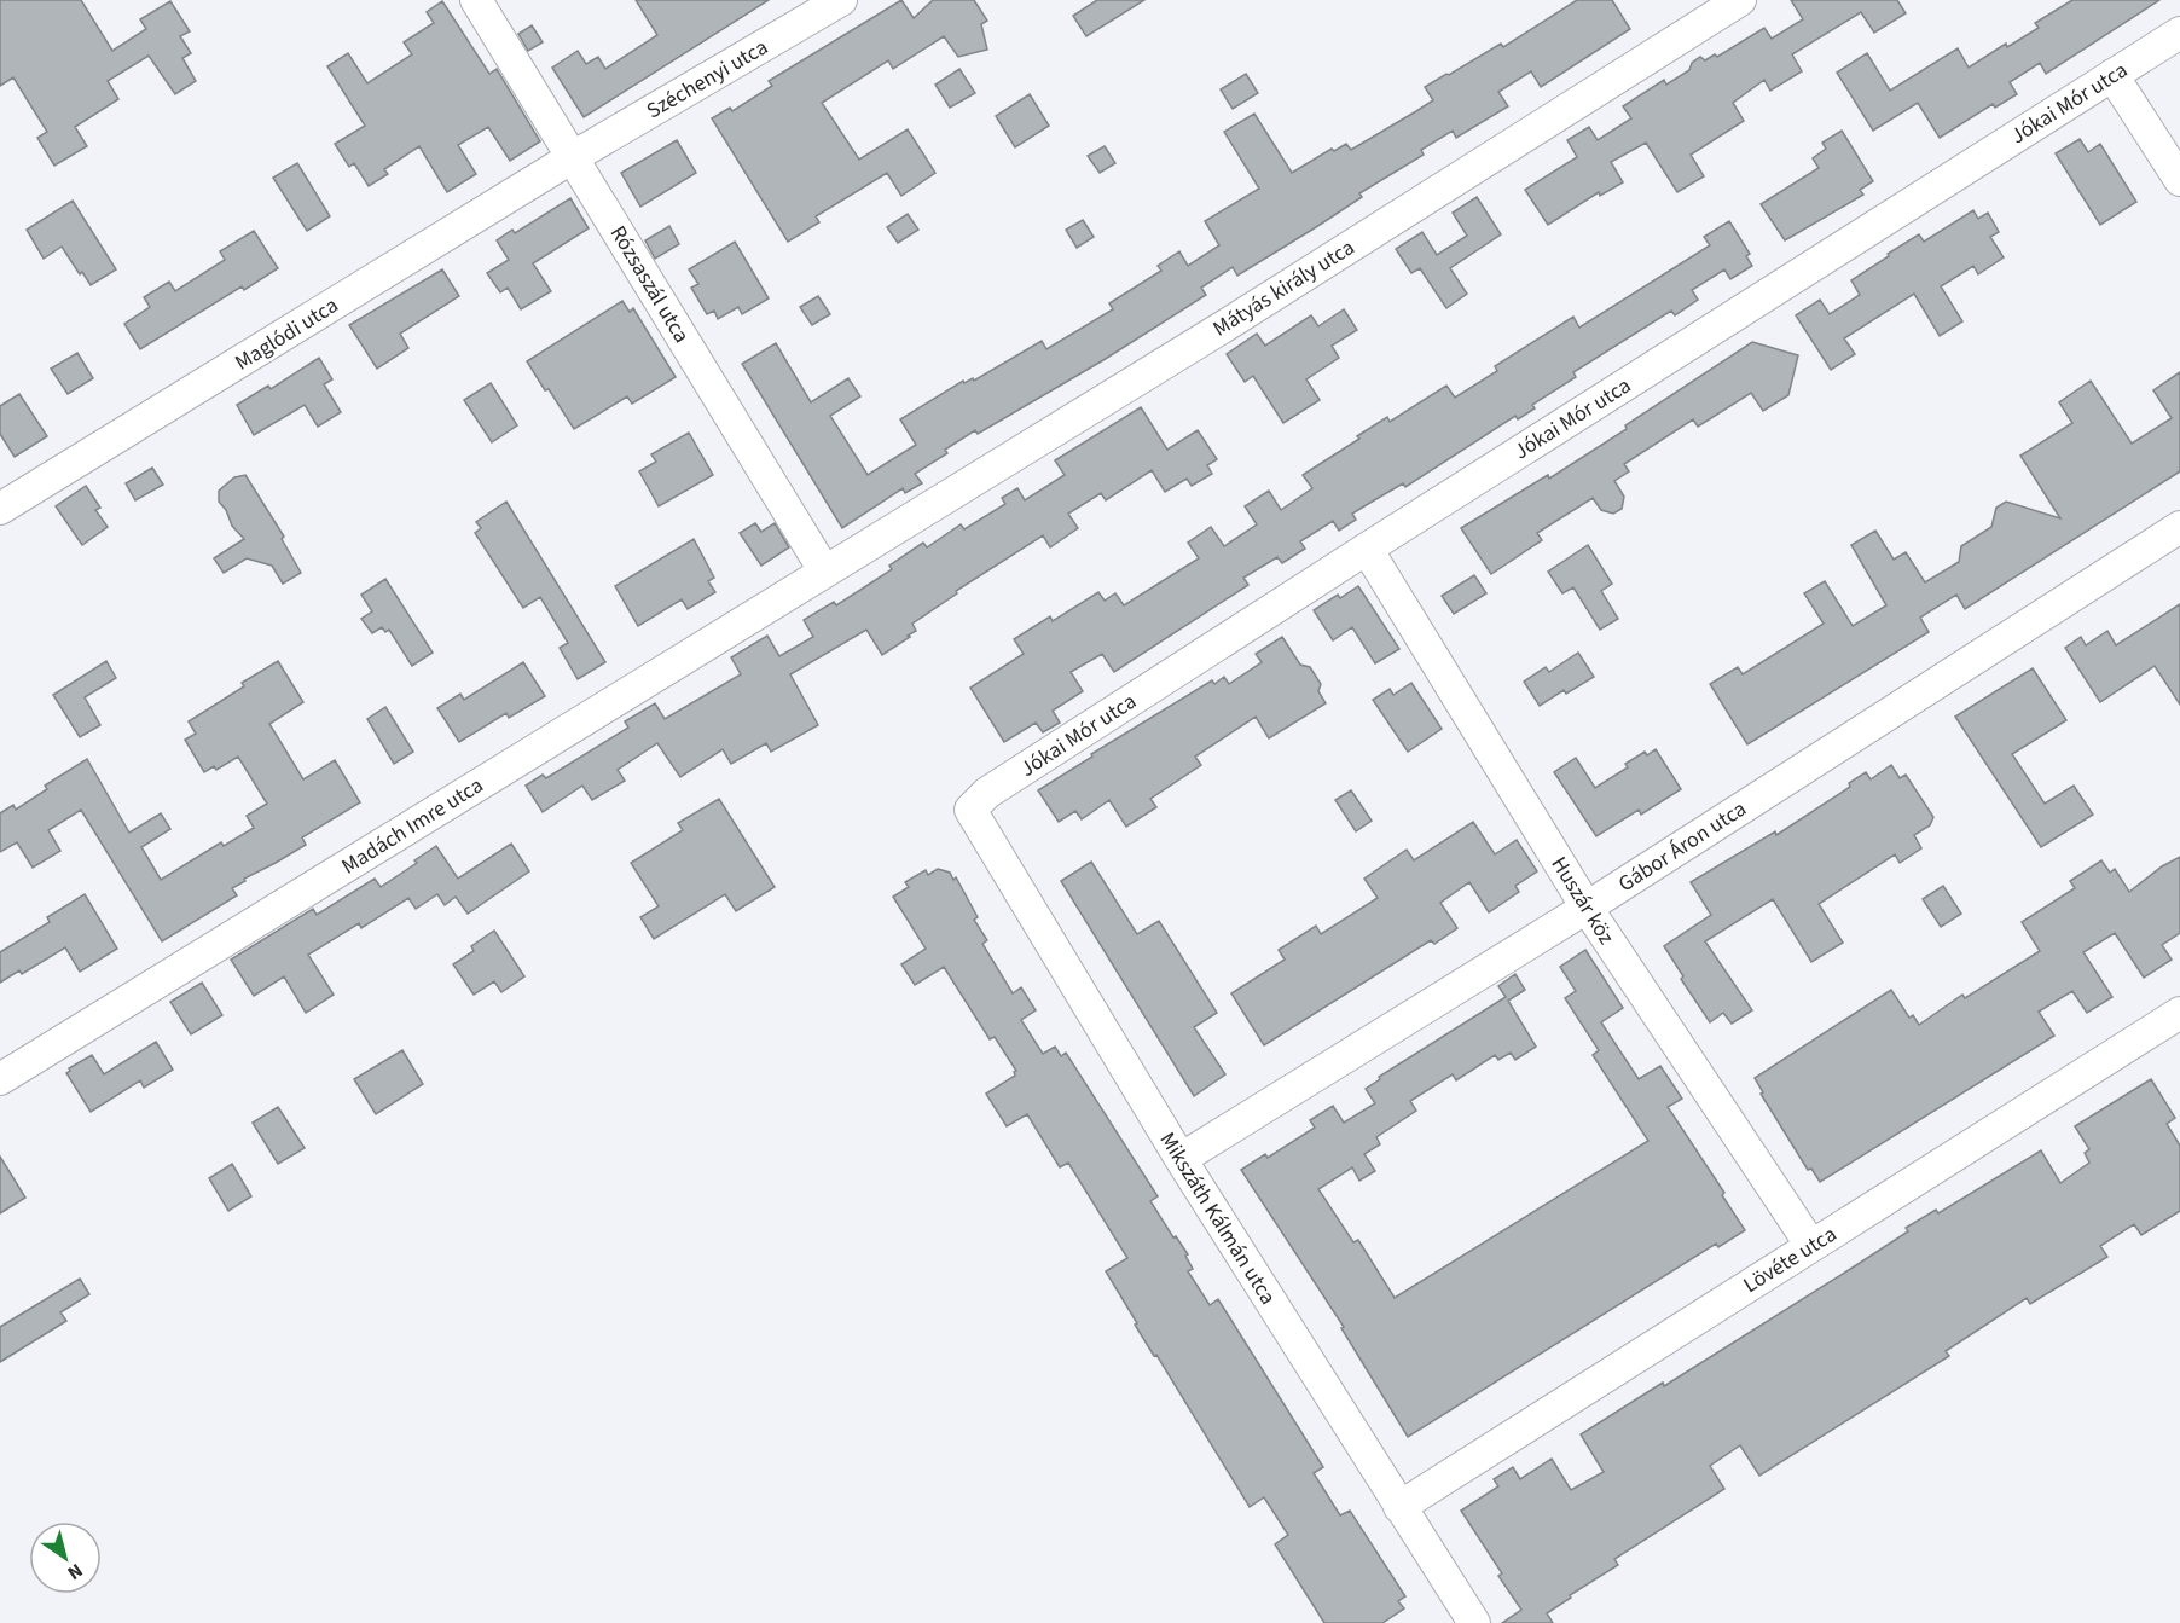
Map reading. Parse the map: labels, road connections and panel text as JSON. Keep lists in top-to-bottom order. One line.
{"streets":{"street":["Széchenyi utca","Jókai Mór utca","Rózsaszál utca","Mátyás király utca","Maglódi utca","Madách Imre utca","Gábor Áron utca","Huszár köz","Mikszáth Kálmán utca","Lövéte utca"]},"crossings":[["Széchenyi utca","Rózsaszál utca"],["Széchenyi utca","Maglódi utca"],["Jókai Mór utca","Huszár köz"],["Jókai Mór utca","Mikszáth Kálmán utca"],["Rózsaszál utca","Mátyás király utca"],["Rózsaszál utca","Maglódi utca"],["Rózsaszál utca","Madách Imre utca"],["Mátyás király utca","Madách Imre utca"],["Gábor Áron utca","Huszár köz"],["Gábor Áron utca","Mikszáth Kálmán utca"],["Huszár köz","Lövéte utca"],["Mikszáth Kálmán utca","Lövéte utca"]],"north":"bottom right"}
